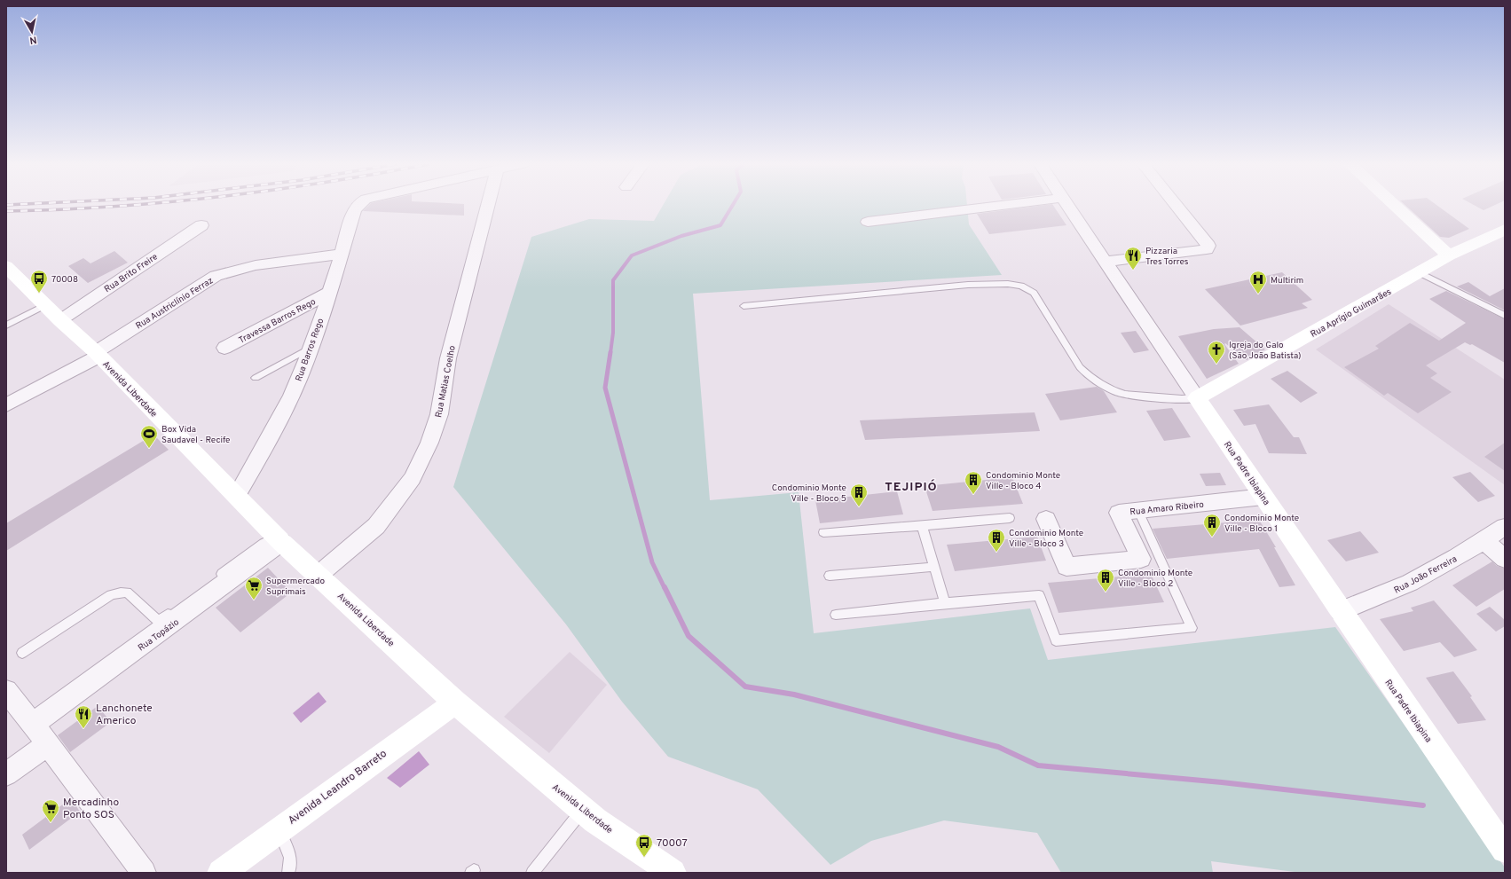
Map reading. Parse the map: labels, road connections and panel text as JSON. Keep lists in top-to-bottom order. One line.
{"streets":{"main road":["Rua Aprígio Guimarães","Avenida Liberdade","Rua Padre Ibiapina","Avenida Leandro Barreto"],"street":["Rua Brito Freire","Rua Austriclínio Ferraz","Travessa Barros Rego","Rua Barros Rego","Rua Matias Coelho","Rua Amaro Ribeiro","Rua João Ferreira","Rua Topázio"]},"crossings":[["Rua Brito Freire","Avenida Liberdade"],["Rua Austriclínio Ferraz","Rua Barros Rego"],["Rua Austriclínio Ferraz","Avenida Liberdade"],["Rua Aprígio Guimarães","Rua Padre Ibiapina"],["Travessa Barros Rego","Rua Barros Rego"],["Rua Barros Rego","Avenida Liberdade"],["Rua Matias Coelho","Avenida Liberdade"],["Avenida Liberdade","Rua Topázio"],["Avenida Liberdade","Avenida Leandro Barreto"],["Rua Padre Ibiapina","Rua Amaro Ribeiro"],["Rua Padre Ibiapina","Rua João Ferreira"]],"districts":["TEJIPIÓ"],"places":{"restaurant":["Pizzaria Tres Torres","Lanchonete Americo"],"bus stop":["70008","70007"],"hospital":["Multirim"],"church":["Igreja do Galo (São João Batista)"],"sports":["Box Vida Saudavel - Recife"],"building":["Condominio Monte Ville - Bloco 4","Condominio Monte Ville - Bloco 5","Condominio Monte Ville - Bloco 1","Condominio Monte Ville - Bloco 3","Condominio Monte Ville - Bloco 2"],"supermarket":["Supermercado Suprimais","Mercadinho Ponto SOS"]},"north":"bottom"}
